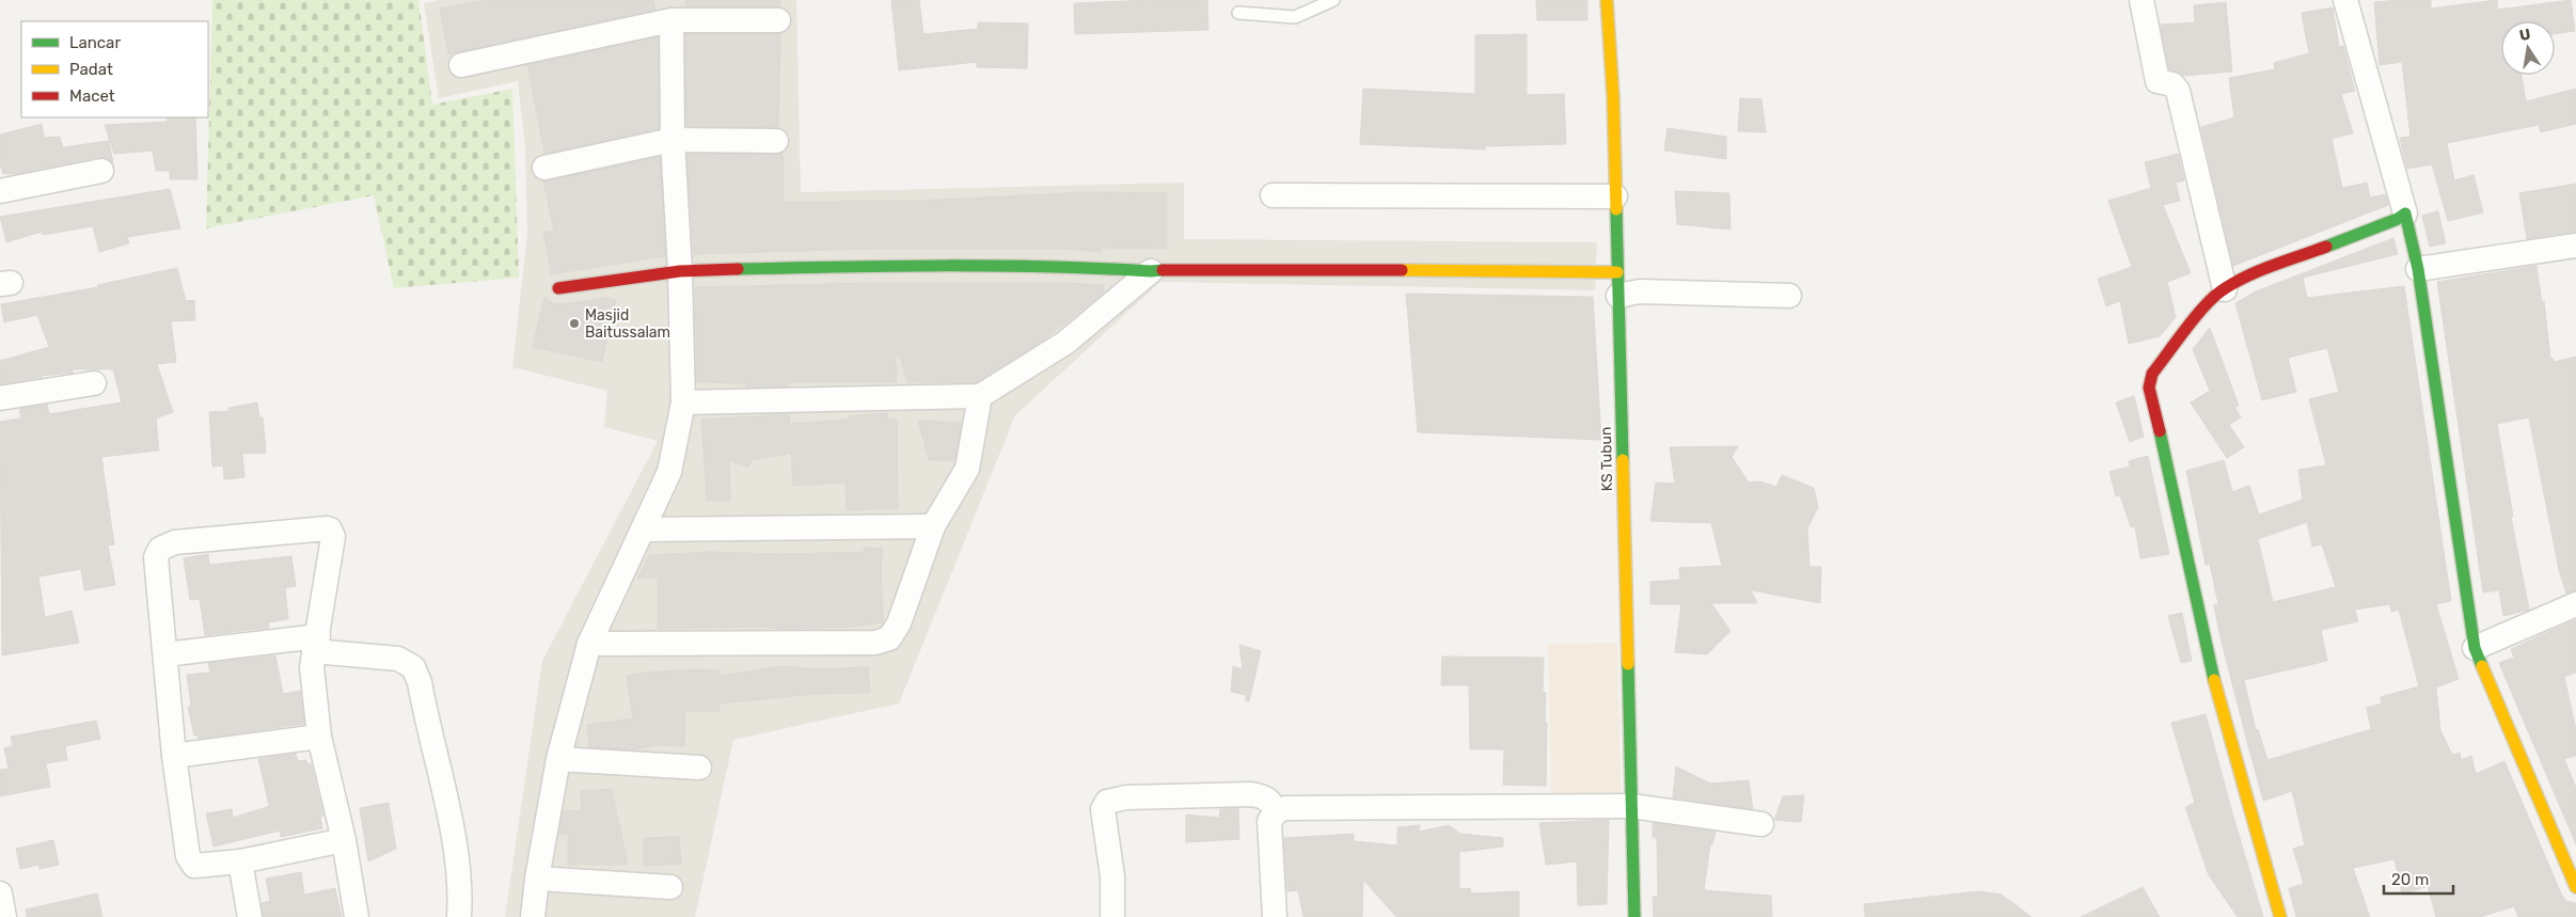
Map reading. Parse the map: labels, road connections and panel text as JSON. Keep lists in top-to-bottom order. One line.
{"streets":{"street":["KS Tubun"]},"places":["Masjid Baitussalam"],"legend":["Lancar","Padat","Macet"],"scale_bar":"20 m","north":"top"}
